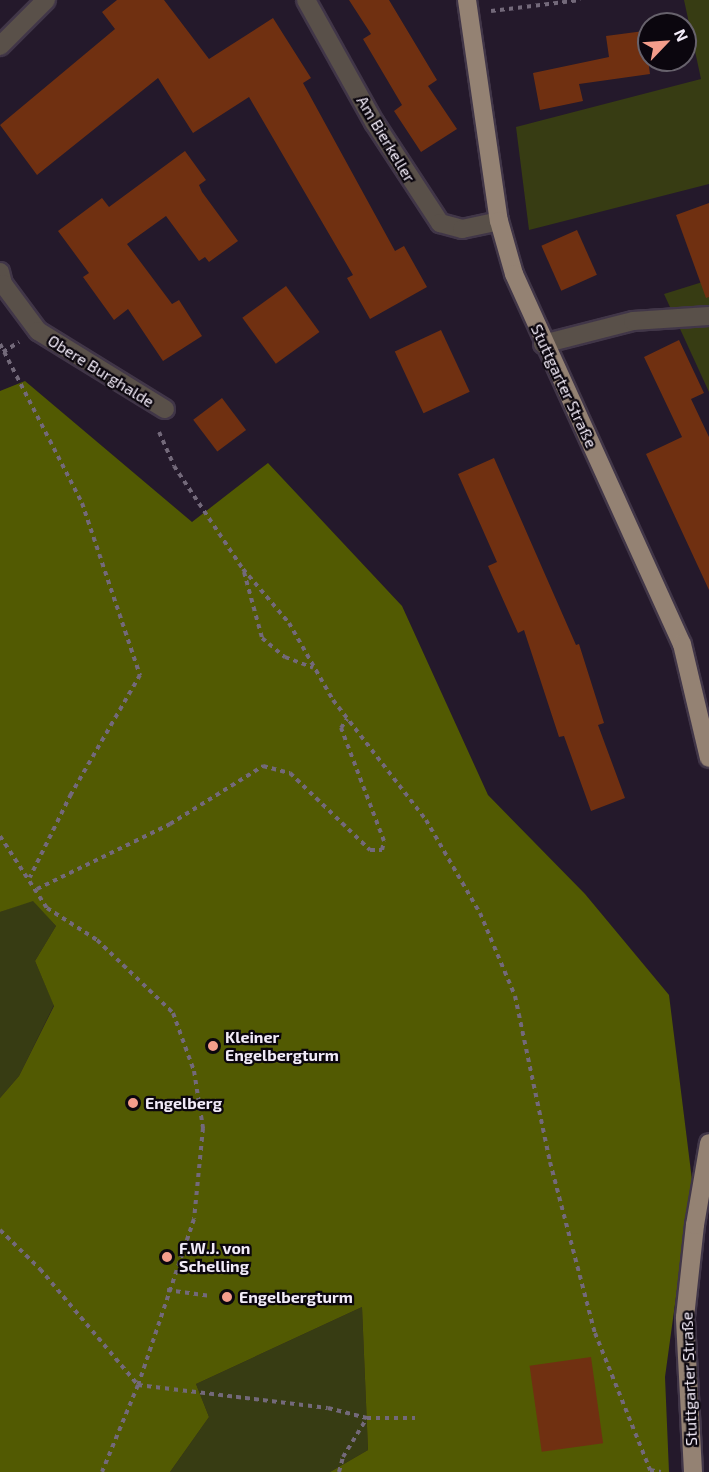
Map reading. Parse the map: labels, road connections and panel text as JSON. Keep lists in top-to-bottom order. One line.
{"streets":{"main road":["Stuttgarter Straße"],"street":["Am Bierkeller","Obere Burghalde"]},"crossings":[["Am Bierkeller","Stuttgarter Straße"]],"places":["Kleiner Engelbergturm","Engelberg","F.W.J. von Schelling","Engelbergturm"],"north":"top right"}
